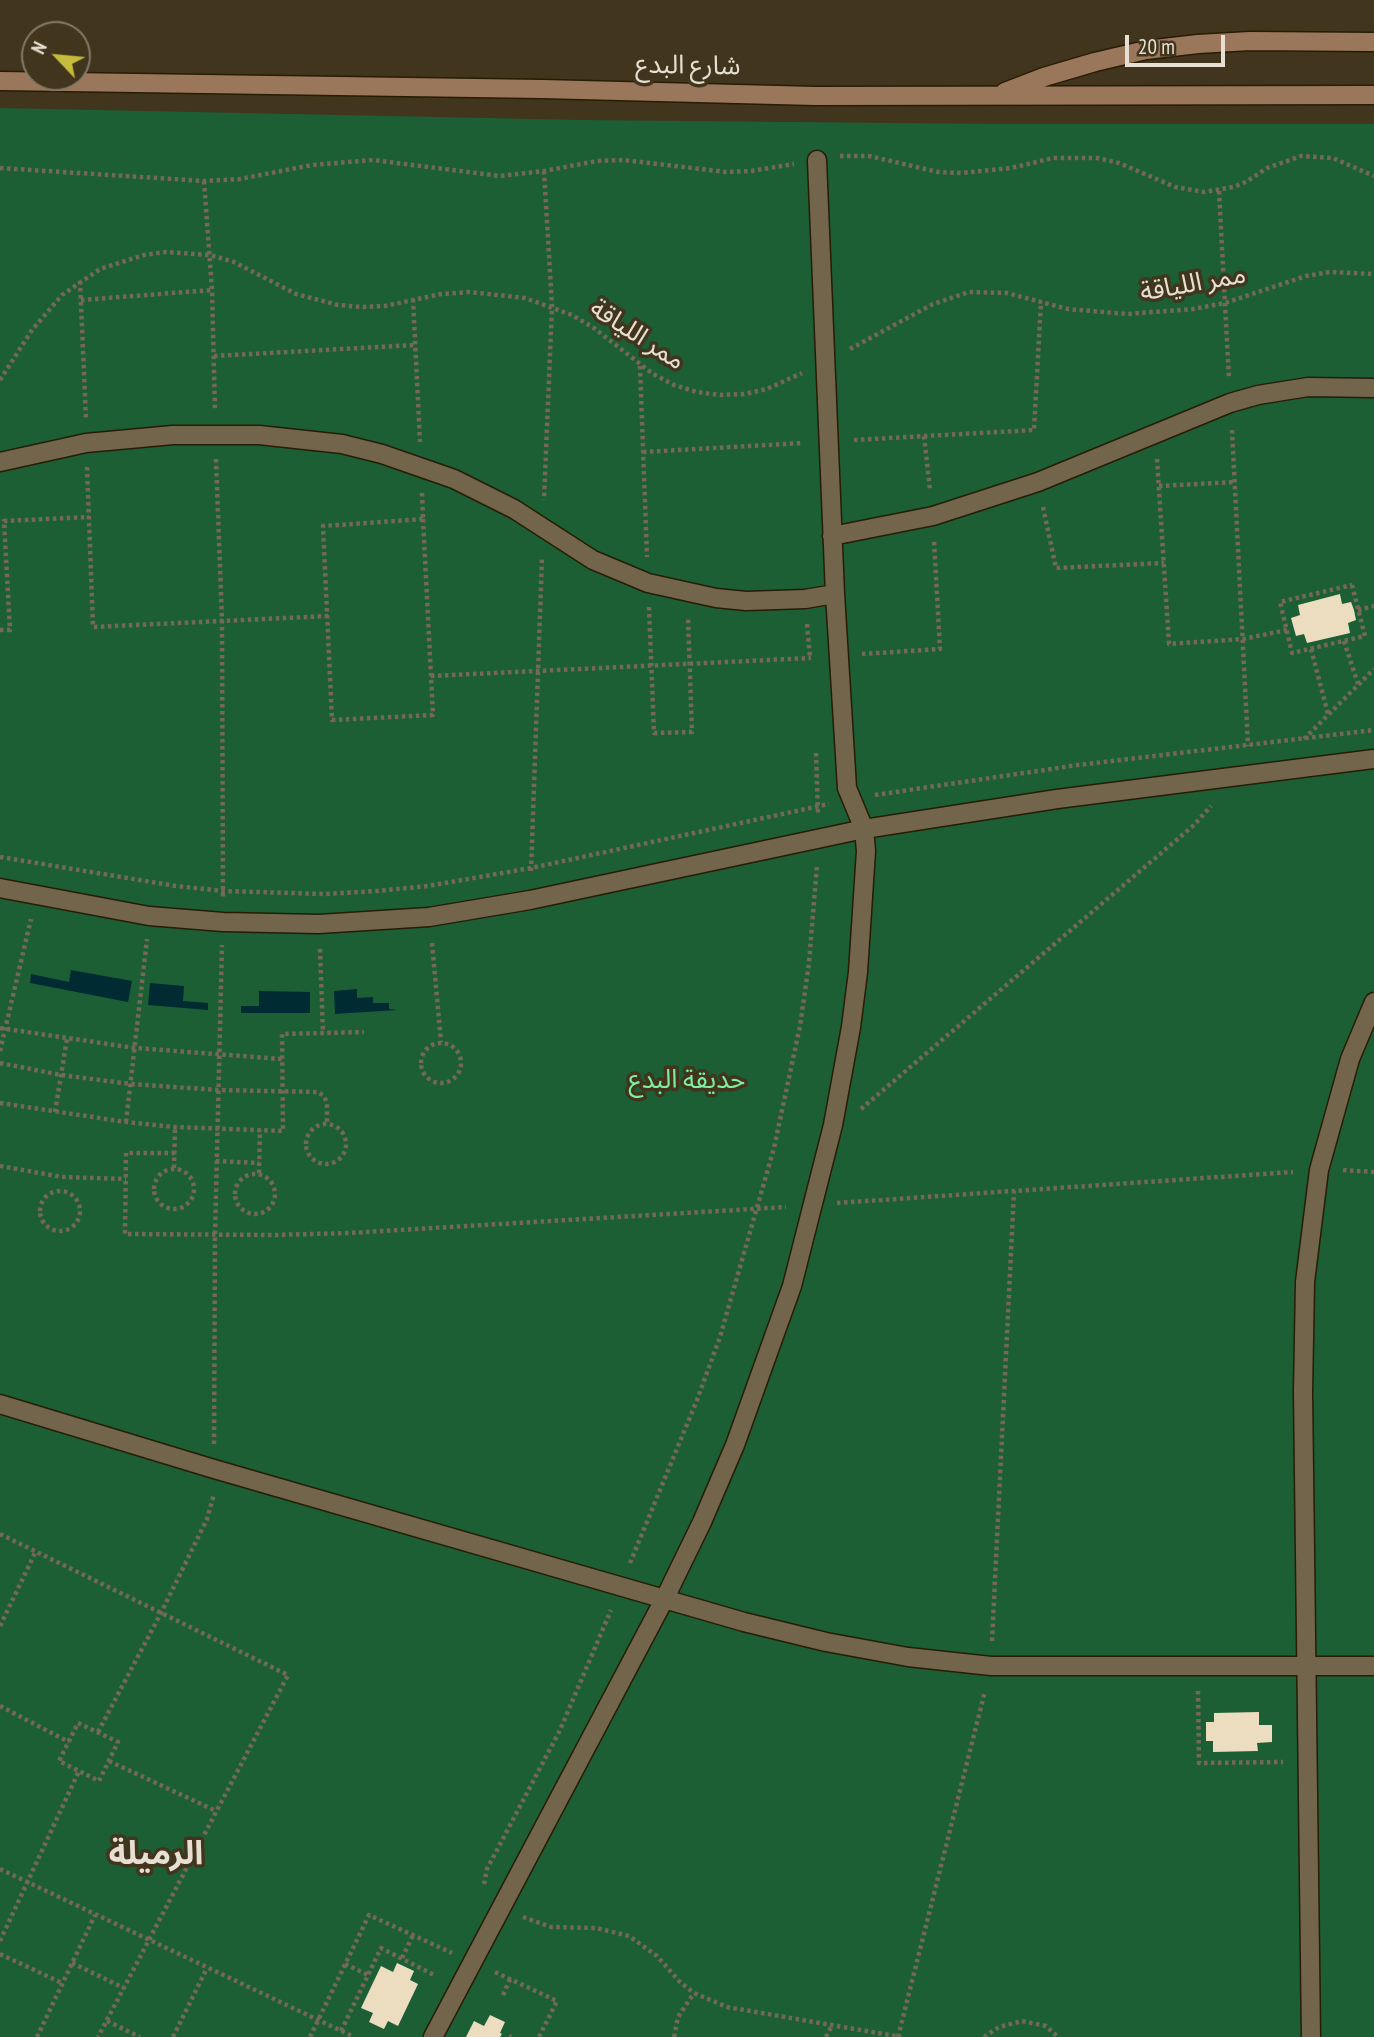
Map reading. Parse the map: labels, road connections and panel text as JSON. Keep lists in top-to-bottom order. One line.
{"streets":{"main road":["شارع البدع"],"path":["ممر اللياقة"]},"districts":["الرميلة"],"parks":["حديقة البدع"],"scale_bar":"20 m","north":"top left"}
